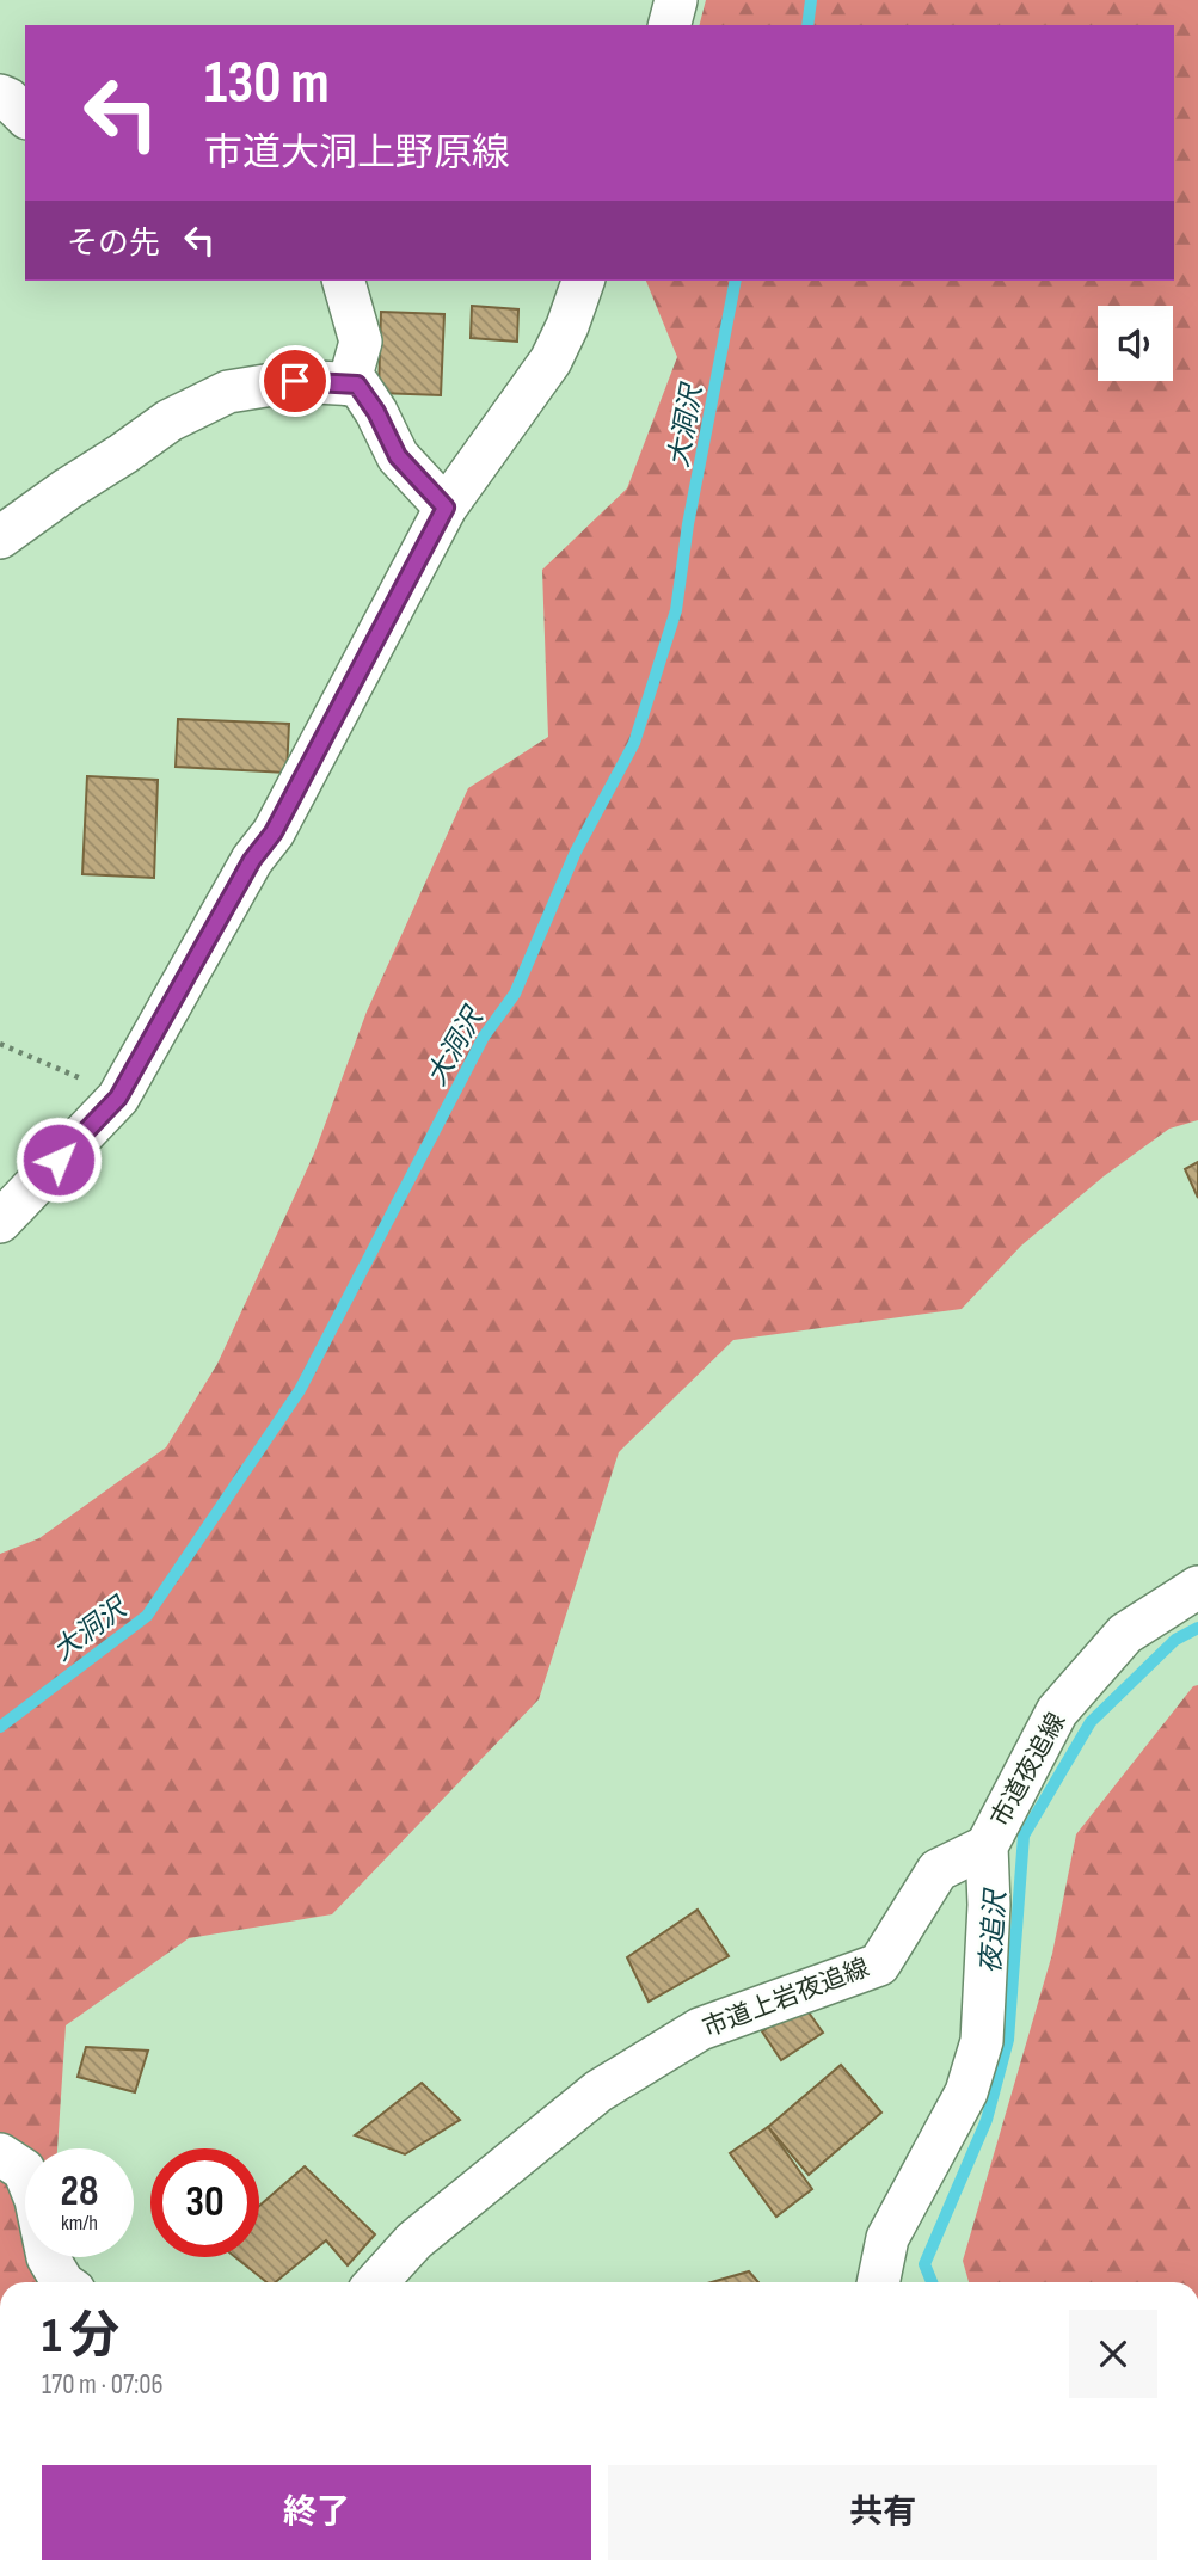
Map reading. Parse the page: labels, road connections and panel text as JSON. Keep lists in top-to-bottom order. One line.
{"streets":{"street":["市道夜追線","市道上岩夜追線"]},"crossings":[["市道夜追線","市道上岩夜追線"]],"water":["大洞沢","夜追沢"],"page":{"turn":["130 m","市道大洞上野原線"],"then":"その先","speed":"28 km/h","limit":"30","heading":["1 分","170 m · 07:06"],"buttons":["終了","共有"]}}
